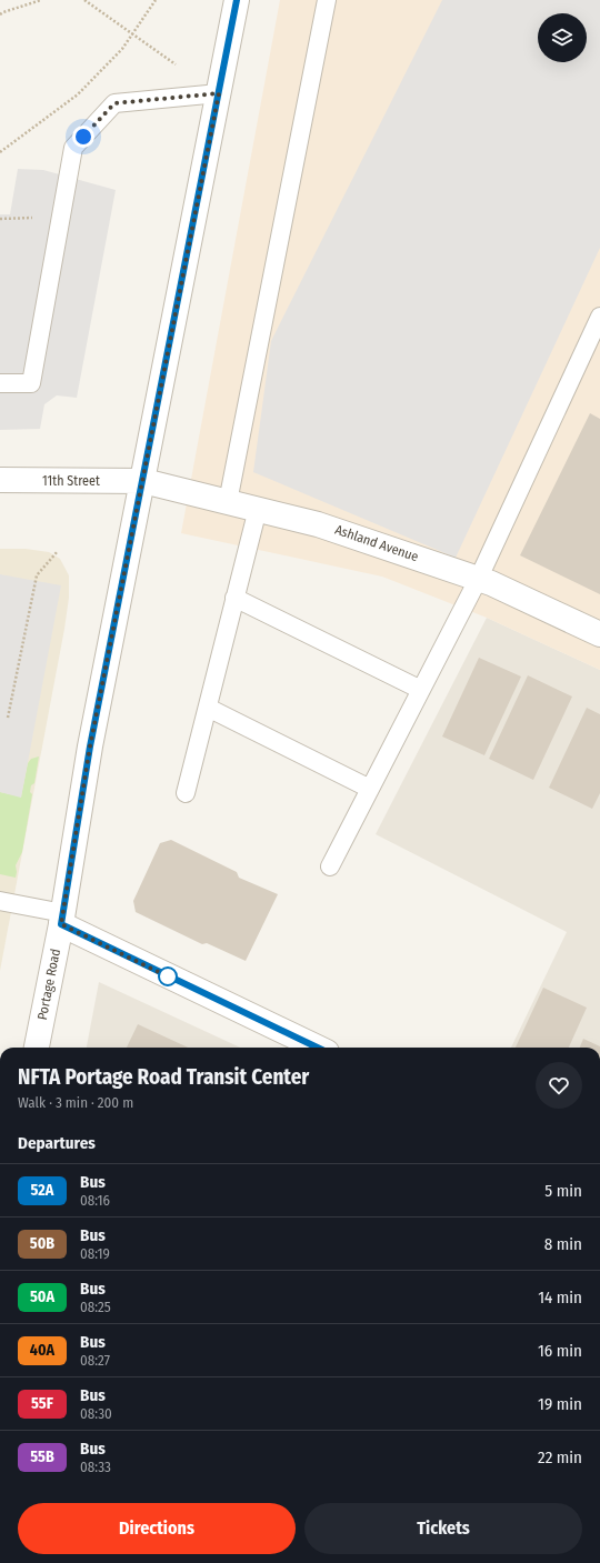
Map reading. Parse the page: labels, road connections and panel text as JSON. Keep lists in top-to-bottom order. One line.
{"streets":{"street":["11th Street","Ashland Avenue","Portage Road"]},"crossings":[["11th Street","Ashland Avenue"],["11th Street","Portage Road"],["Ashland Avenue","Portage Road"]],"lines":["bus line 52A"],"page":{"heading":[["NFTA Portage Road Transit Center","Walk · 3 min · 200 m"],"Departures"],"list":[{"mark":"52A","name":"Bus","note":"08:16","value":"5 min"},{"mark":"50B","name":"Bus","note":"08:19","value":"8 min"},{"mark":"50A","name":"Bus","note":"08:25","value":"14 min"},{"mark":"40A","name":"Bus","note":"08:27","value":"16 min"},{"mark":"55F","name":"Bus","note":"08:30","value":"19 min"},{"mark":"55B","name":"Bus","note":"08:33","value":"22 min"}],"buttons":["Directions","Tickets"]}}
